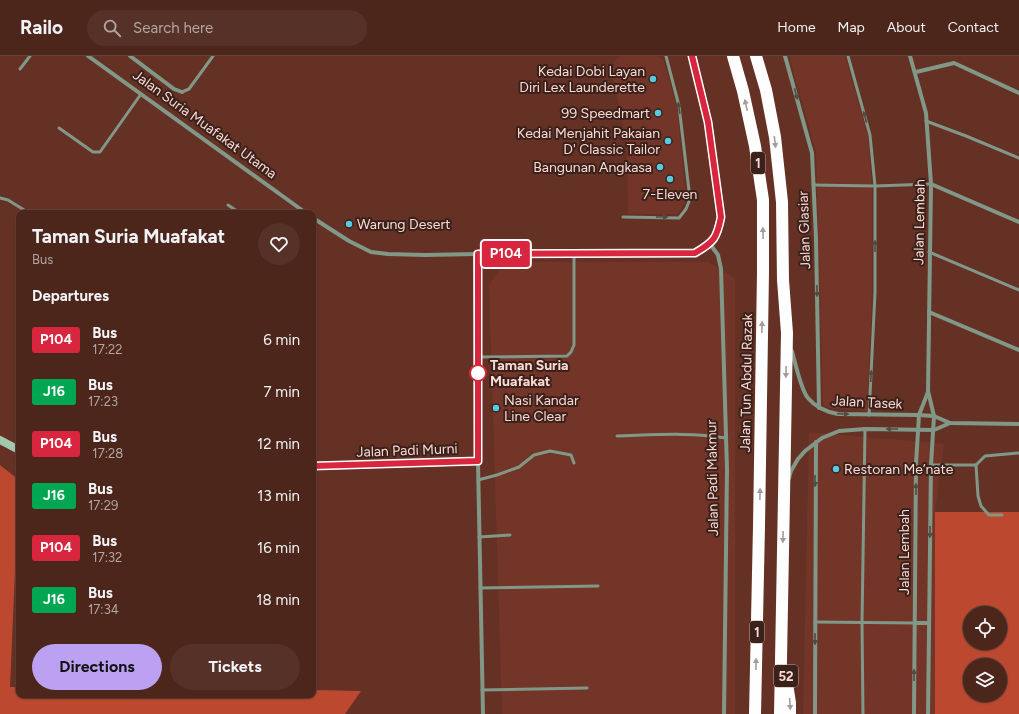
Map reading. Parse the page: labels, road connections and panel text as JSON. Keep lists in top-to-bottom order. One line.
{"streets":{"highway":["1","Jalan Tun Abdul Razak","52"],"street":["Jalan Suria Muafakat Utama","Jalan Lembah","Jalan Glasiar","Jalan Tasek","Jalan Padi Murni","Jalan Padi Makmur"]},"crossings":[["1","Jalan Tasek"],["1","52"],["Jalan Lembah","Jalan Tasek"],["Jalan Glasiar","Jalan Tasek"]],"one_way":["Jalan Glasiar"],"places":["Kedai Dobi Layan Diri Lex Launderette","99 Speedmart","Kedai Menjahit Pakaian D' Classic Tailor","Bangunan Angkasa","7-Eleven","Warung Desert","Taman Suria Muafakat","Nasi Kandar Line Clear","Restoran Me’nate"],"lines":["bus line P104"],"page":{"header":"Railo","search":"Search here","nav":["Home","Map","About","Contact"],"on_map":"P104","heading":[["Taman Suria Muafakat","Bus"],"Departures"],"list":[{"mark":"P104","name":"Bus","note":"17:22","value":"6 min"},{"mark":"J16","name":"Bus","note":"17:23","value":"7 min"},{"mark":"P104","name":"Bus","note":"17:28","value":"12 min"},{"mark":"J16","name":"Bus","note":"17:29","value":"13 min"},{"mark":"P104","name":"Bus","note":"17:32","value":"16 min"},{"mark":"J16","name":"Bus","note":"17:34","value":"18 min"}],"buttons":["Directions","Tickets"]}}
